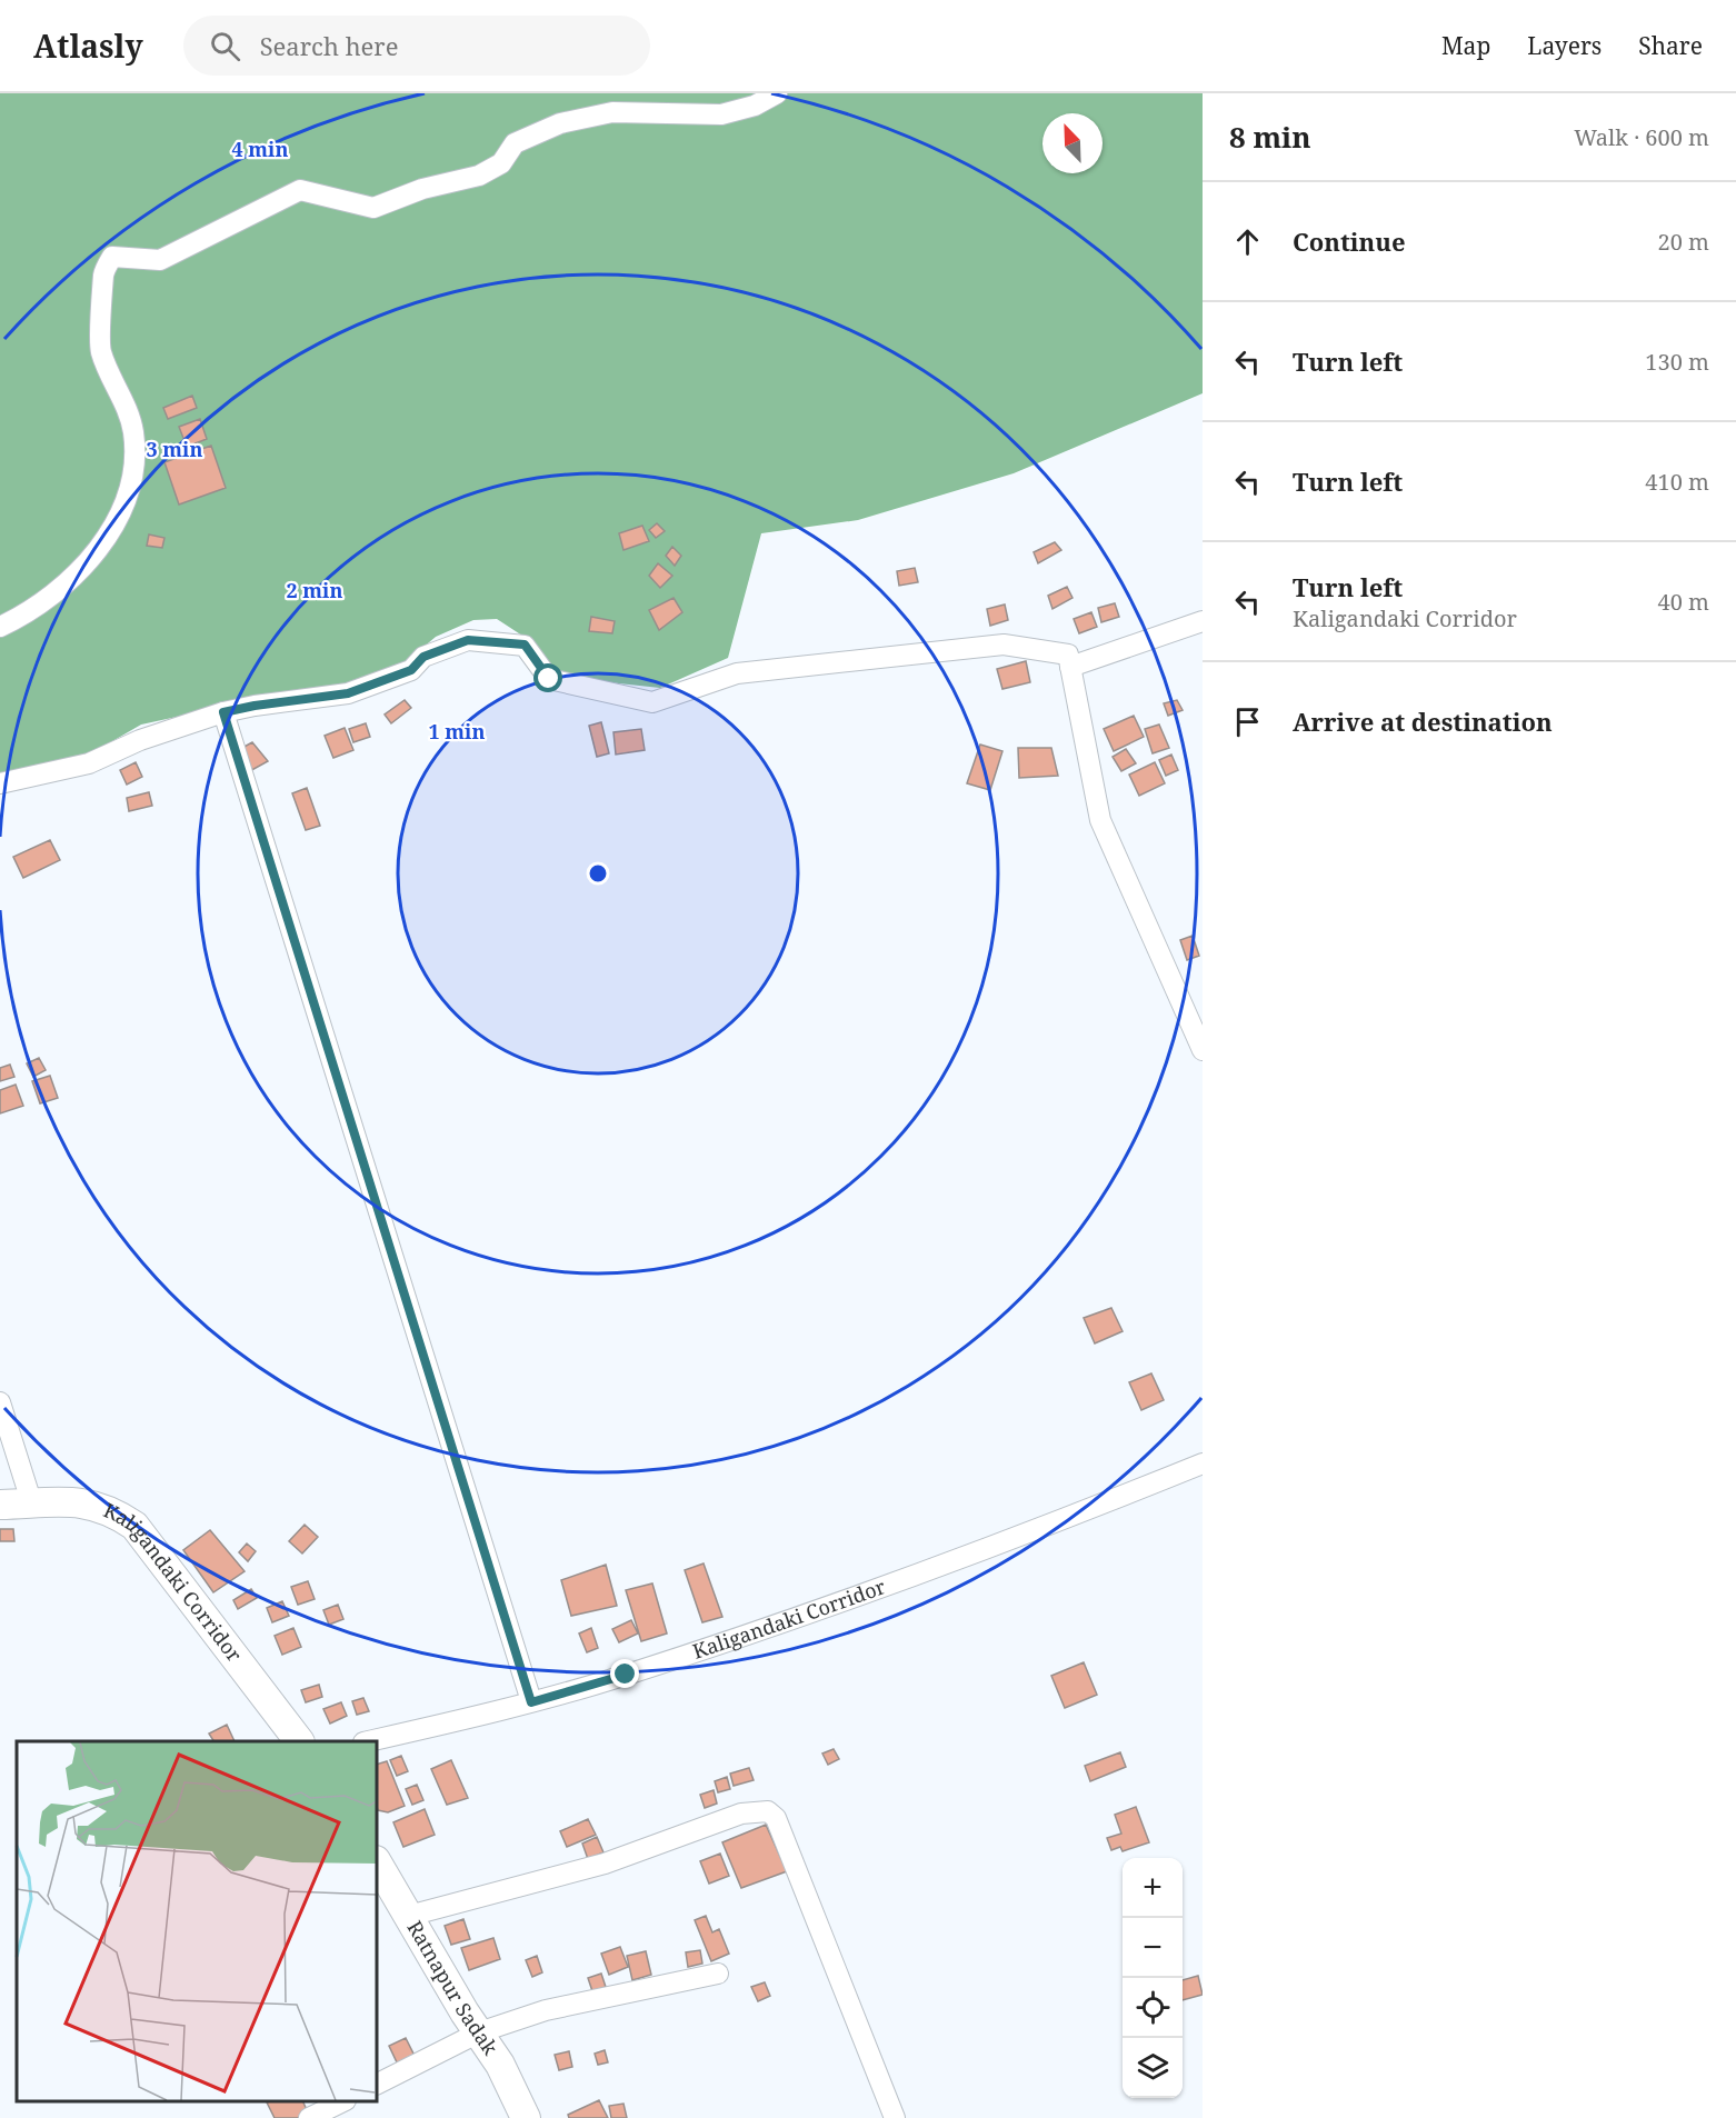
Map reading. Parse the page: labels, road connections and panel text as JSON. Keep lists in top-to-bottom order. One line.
{"streets":{"main road":["Kaligandaki Corridor","Ratnapur Sadak"]},"north":"top left","page":{"header":"Atlasly","search":"Search here","nav":["Map","Layers","Share"],"heading":["8 min","Walk · 600 m"],"list":[["Continue","20 m"],["Turn left","130 m"],["Turn left","410 m"],["Turn left","Kaligandaki Corridor","40 m"],"Arrive at destination"],"map_buttons":["+","−"]},"rings":["4 min","3 min","2 min","1 min"]}
